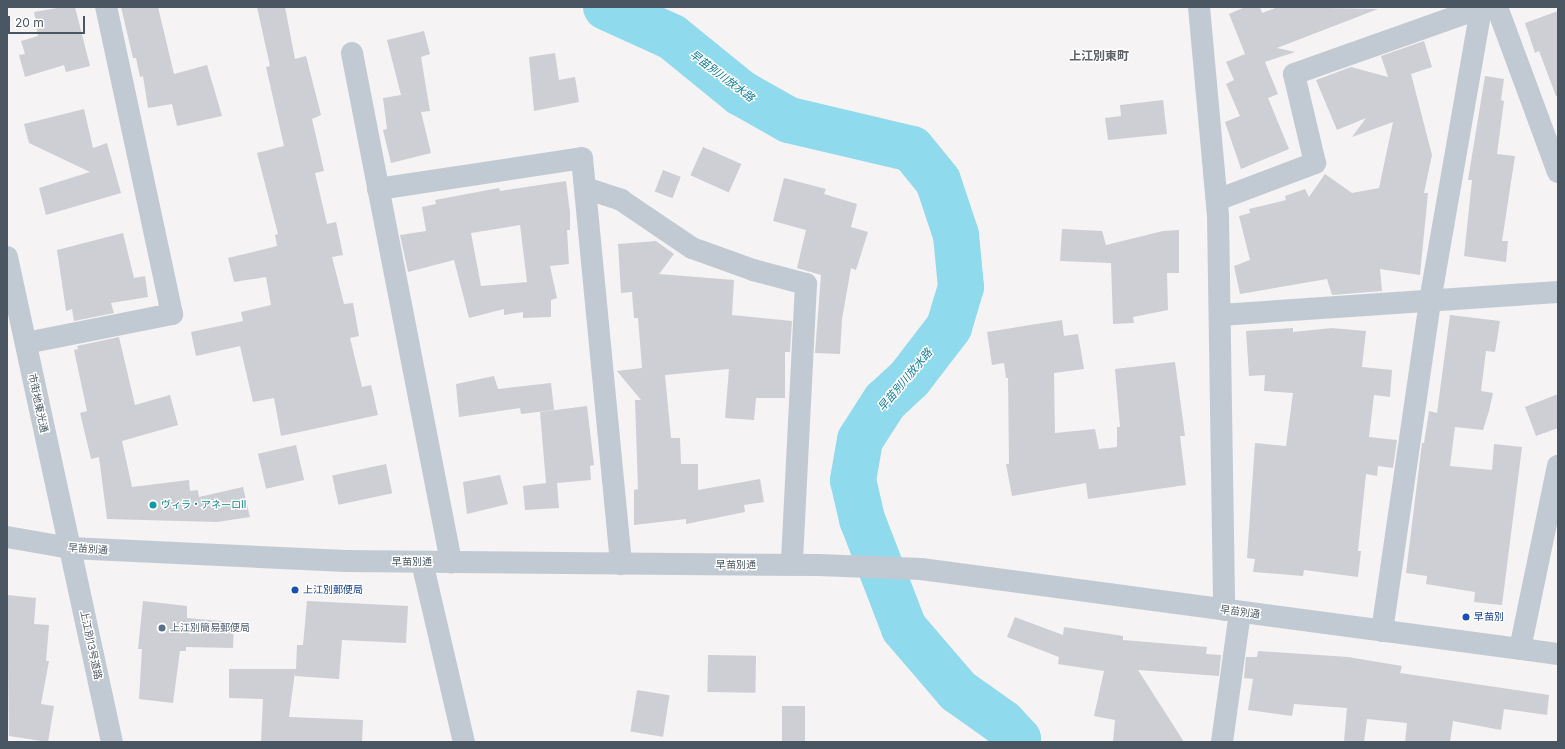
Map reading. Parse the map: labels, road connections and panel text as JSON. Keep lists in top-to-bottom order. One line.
{"streets":{"street":["市街地東光通","早苗別通","上江別13号道路"]},"crossings":[["市街地東光通","早苗別通"],["市街地東光通","上江別13号道路"],["早苗別通","上江別13号道路"]],"districts":["上江別東町"],"water":["早苗別川放水路"],"places":["ヴィラ・アネーロⅡ","上江別郵便局","早苗別","上江別簡易郵便局"],"scale_bar":"20 m"}
